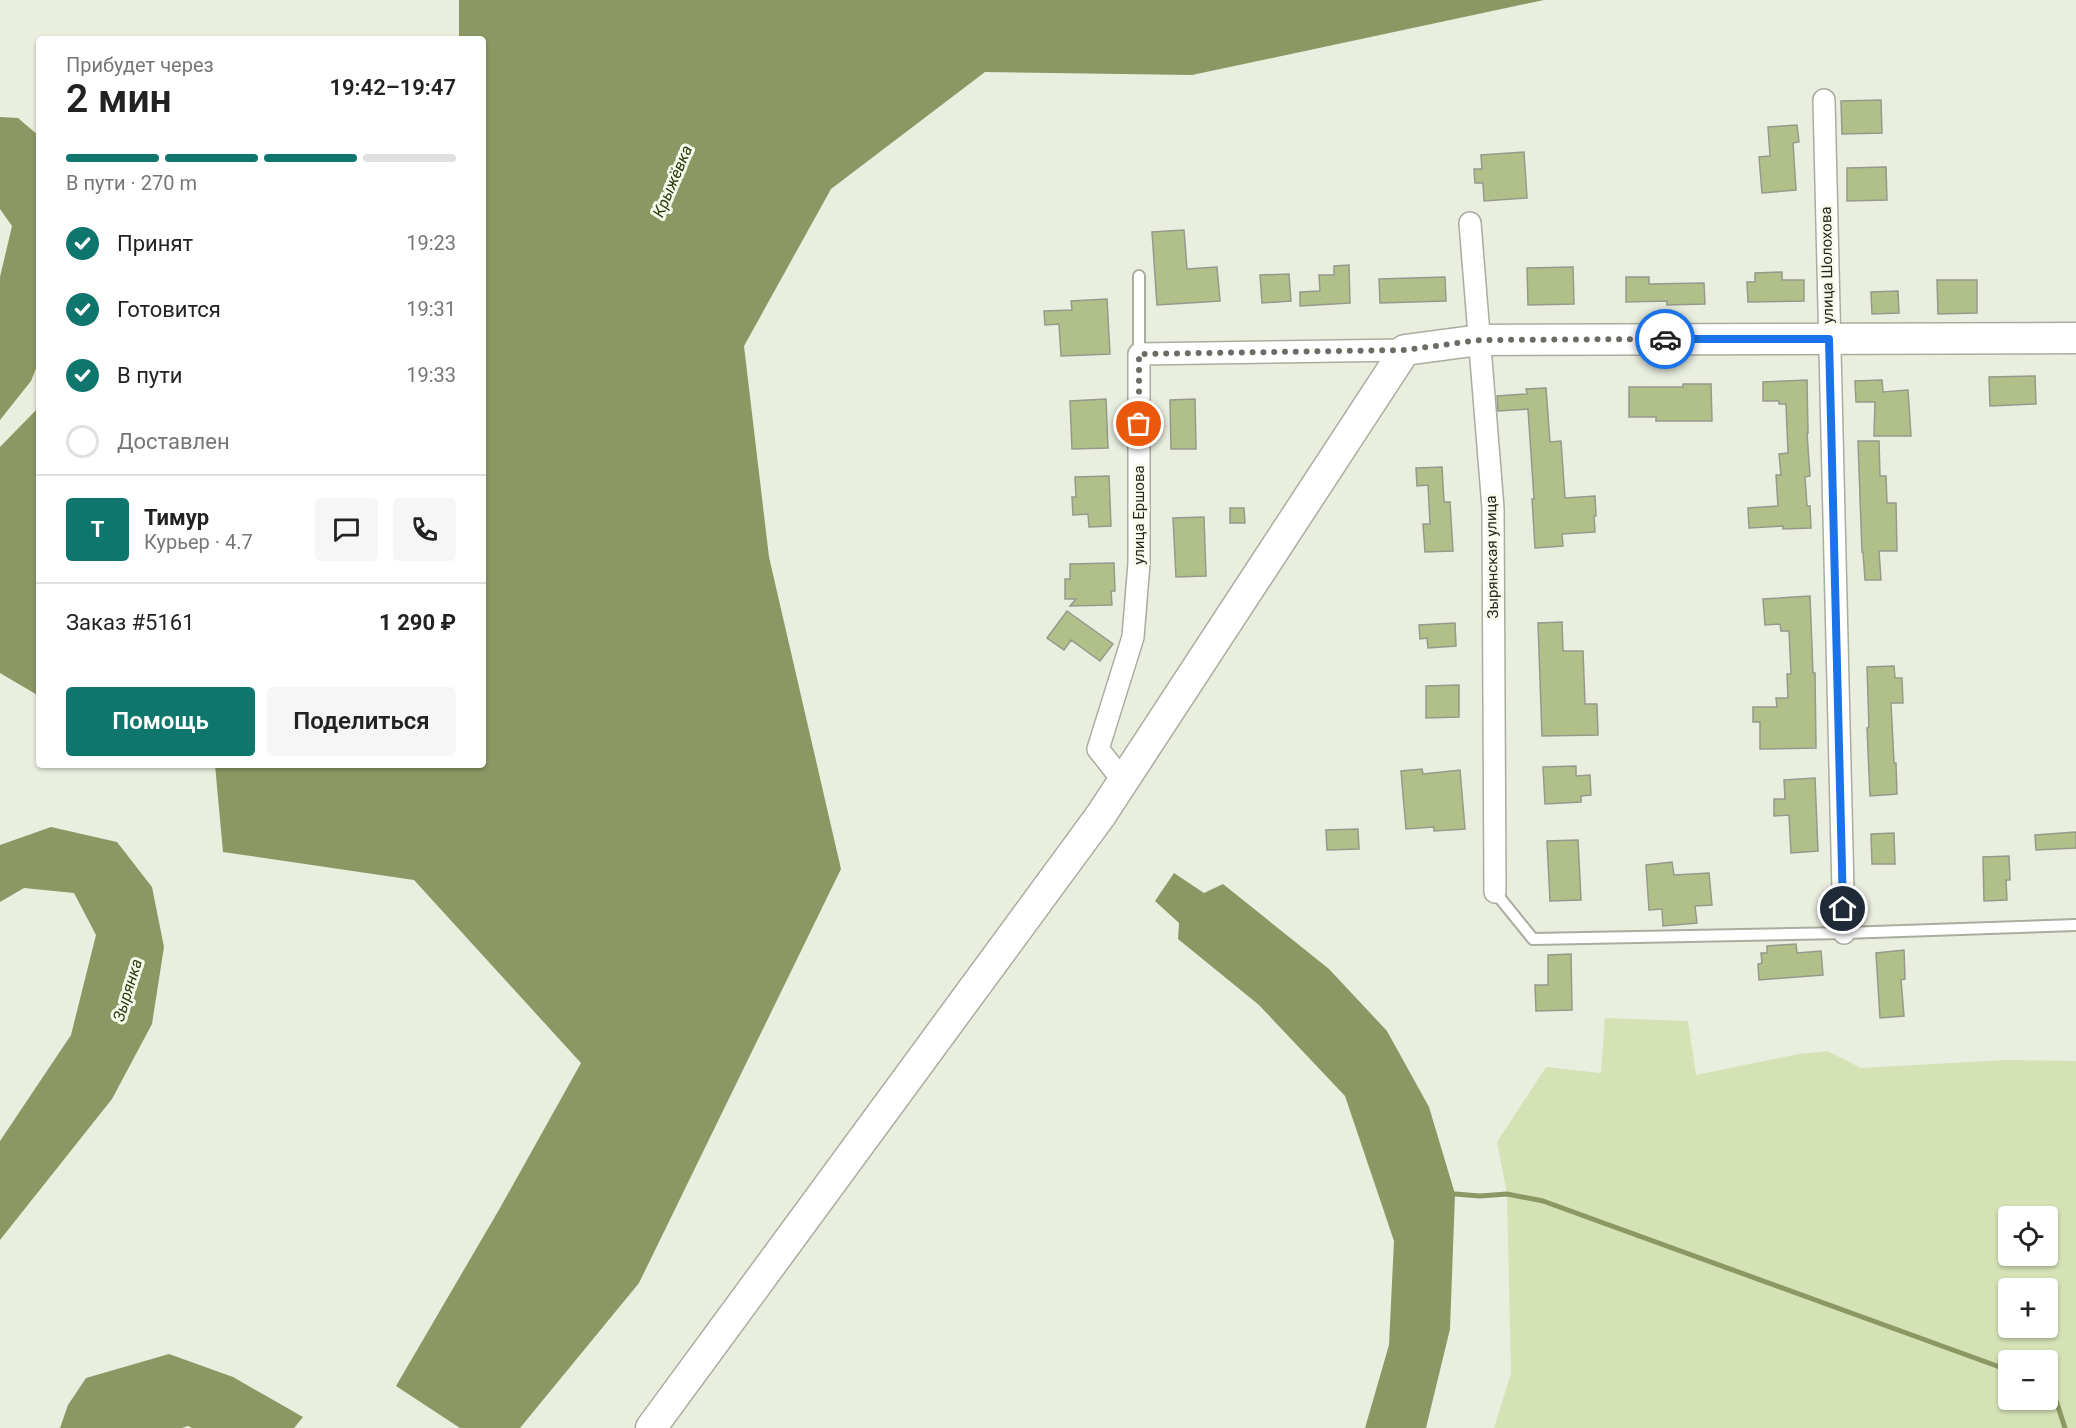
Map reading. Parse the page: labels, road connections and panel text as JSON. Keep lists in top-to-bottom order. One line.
{"streets":{"street":["улица Шолохова","улица Ершова","Зырянская улица"]},"water":["Крыжёвка","Зырянка"],"page":{"heading":["2 мин","Прибудет через","19:42–19:47"],"panel":["Тимур","Курьер · 4.7","Заказ #5161","1 290 ₽"],"bar":"В пути · 270 m","list":[["Принят","19:23"],["Готовится","19:31"],["В пути","19:33"],"Доставлен"],"round":"Т","buttons":["Помощь","Поделиться"],"map_buttons":["+","−"]}}
